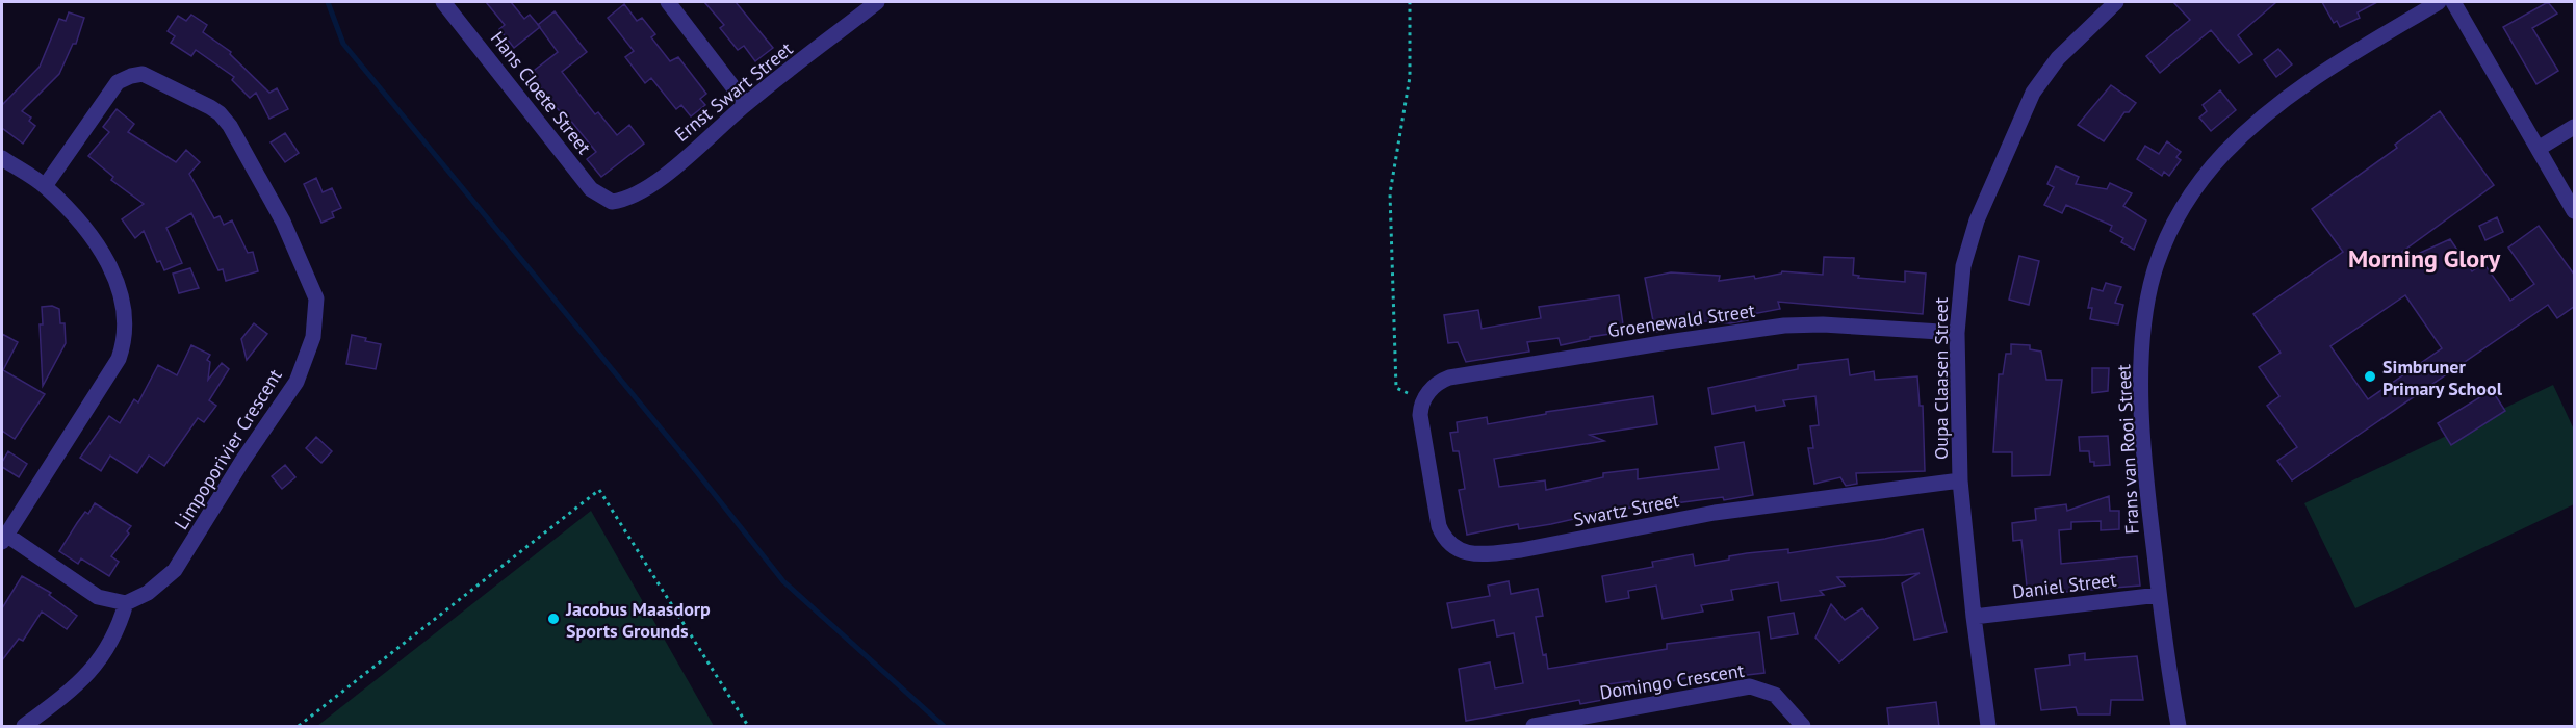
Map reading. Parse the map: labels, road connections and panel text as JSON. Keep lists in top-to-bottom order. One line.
{"streets":{"street":["Ernst Swart Street","Hans Cloete Street","Groenewald Street","Oupa Claasen Street","Limpoporivier Crescent","Frans van Rooi Street","Swartz Street","Daniel Street","Domingo Crescent"]},"crossings":[["Ernst Swart Street","Hans Cloete Street"],["Groenewald Street","Oupa Claasen Street"],["Groenewald Street","Swartz Street"],["Oupa Claasen Street","Swartz Street"],["Oupa Claasen Street","Daniel Street"],["Frans van Rooi Street","Daniel Street"]],"districts":["Morning Glory"],"places":["Simbruner Primary School","Jacobus Maasdorp Sports Grounds"]}
